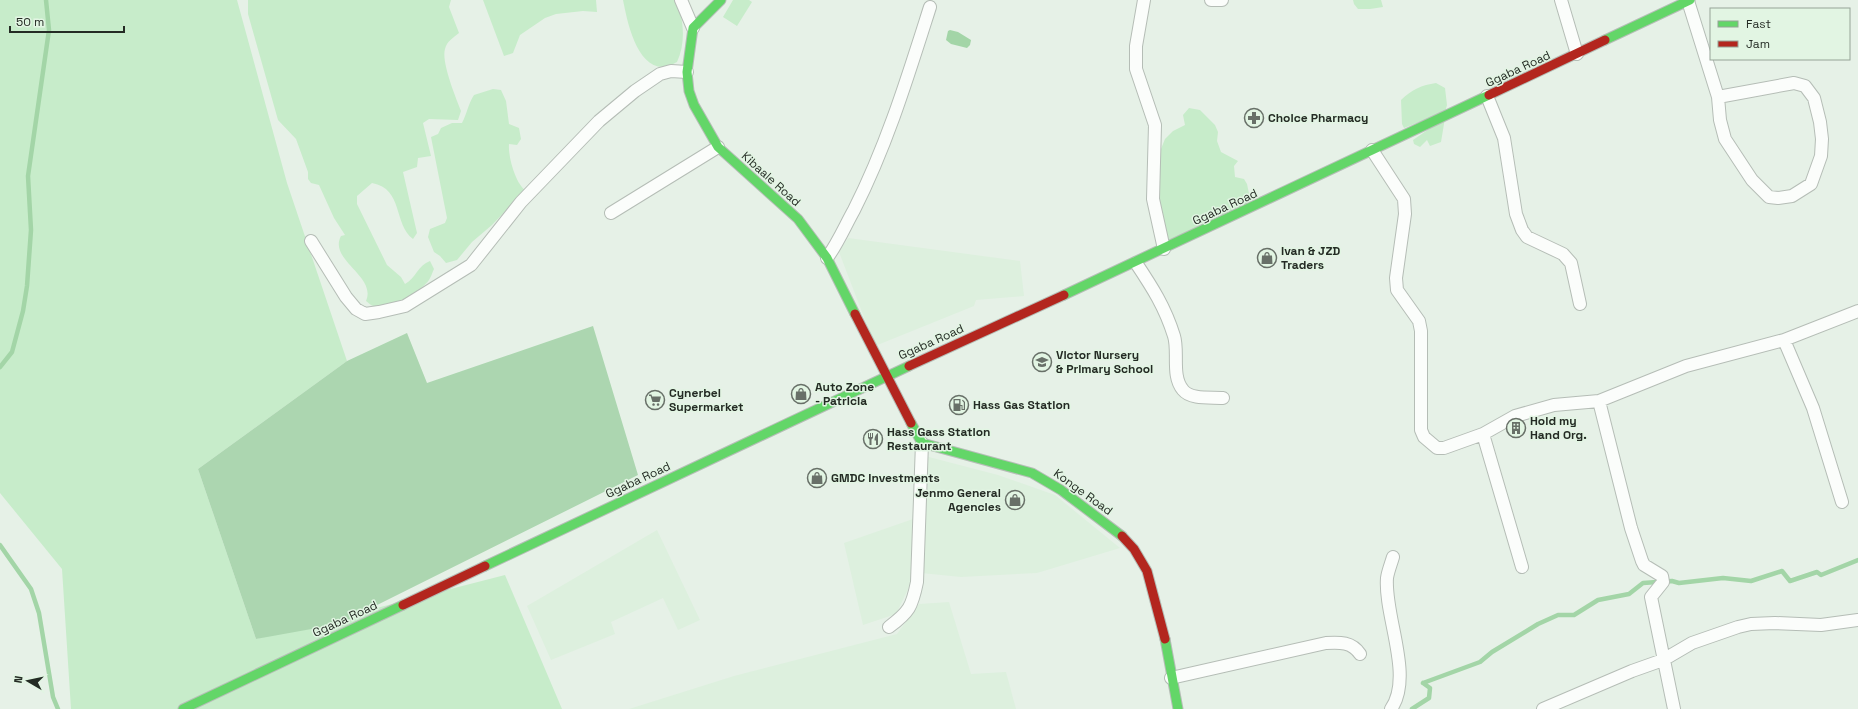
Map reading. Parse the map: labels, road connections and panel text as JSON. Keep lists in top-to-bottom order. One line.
{"streets":{"main road":["Ggaba Road","Kibaale Road","Konge Road"]},"crossings":[["Ggaba Road","Kibaale Road"]],"places":{"pharmacy":["Choice Pharmacy"],"shop":["Ivan & JZD Traders","Auto Zone - Patricia","GMDC Investments","Jenmo General Agencies"],"school or university":["Victor Nursery & Primary School"],"supermarket":["Cynerbel Supermarket"],"fuel station":["Hass Gas Station"],"building":["Hold my Hand Org."],"restaurant":["Hass Gass Station Restaurant"]},"legend":["Fast","Jam"],"scale_bar":"50 m","north":"left"}
